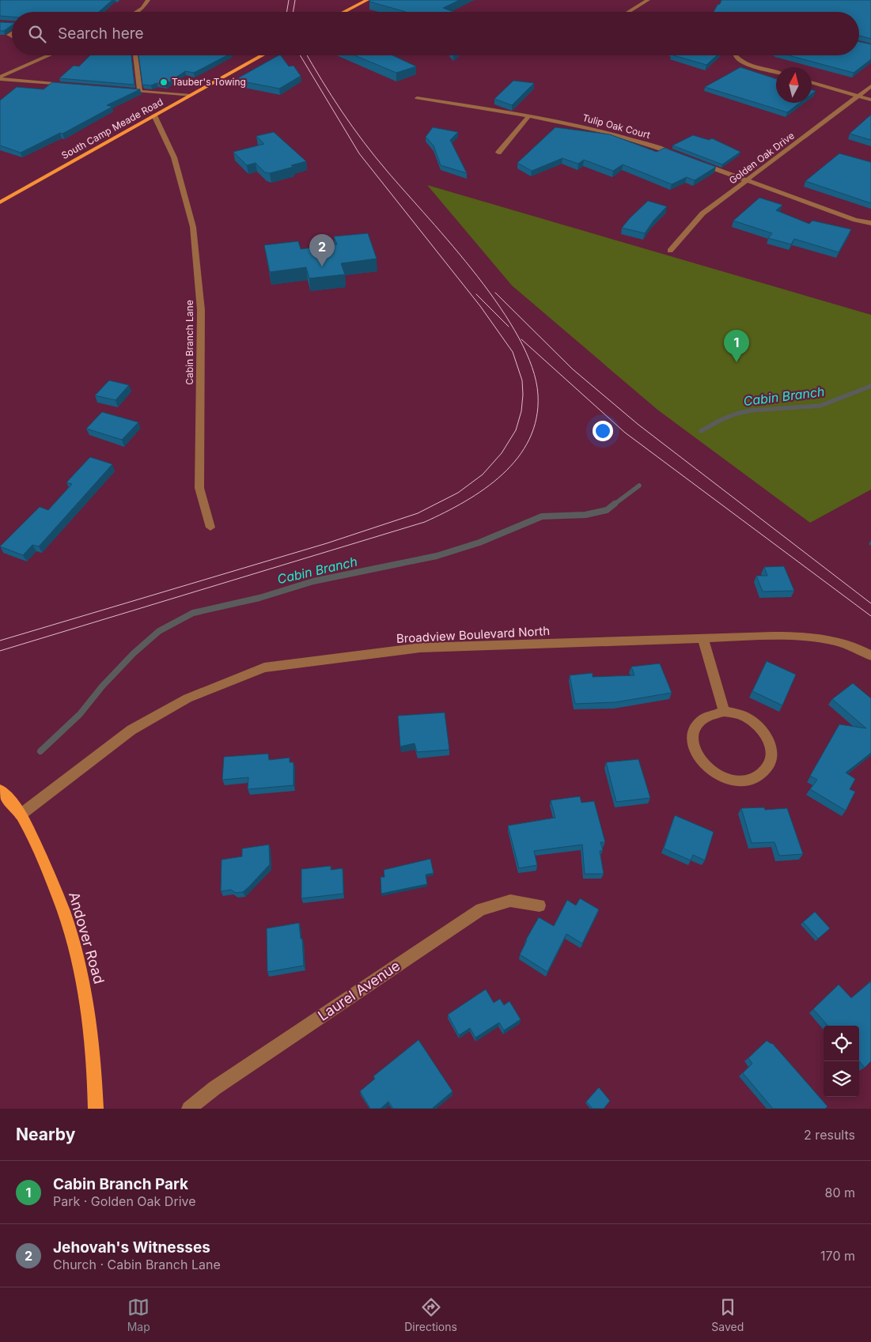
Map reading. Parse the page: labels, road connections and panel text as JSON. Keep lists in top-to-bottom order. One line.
{"streets":{"main road":["South Camp Meade Road","Andover Road"],"street":["Tulip Oak Court","Golden Oak Drive","Cabin Branch Lane","Broadview Boulevard North","Laurel Avenue"]},"crossings":[["South Camp Meade Road","Cabin Branch Lane"],["Broadview Boulevard North","Andover Road"]],"water":["Cabin Branch"],"places":["Tauber's Towing"],"north":"top","page":{"search":"Search here","pins":["2","1"],"heading":["Nearby","2 results"],"list":[{"mark":"1","name":"Cabin Branch Park","note":"Park · Golden Oak Drive","value":"80 m"},{"mark":"2","name":"Jehovah's Witnesses","note":"Church · Cabin Branch Lane","value":"170 m"}],"nav":["Map","Directions","Saved"]}}
